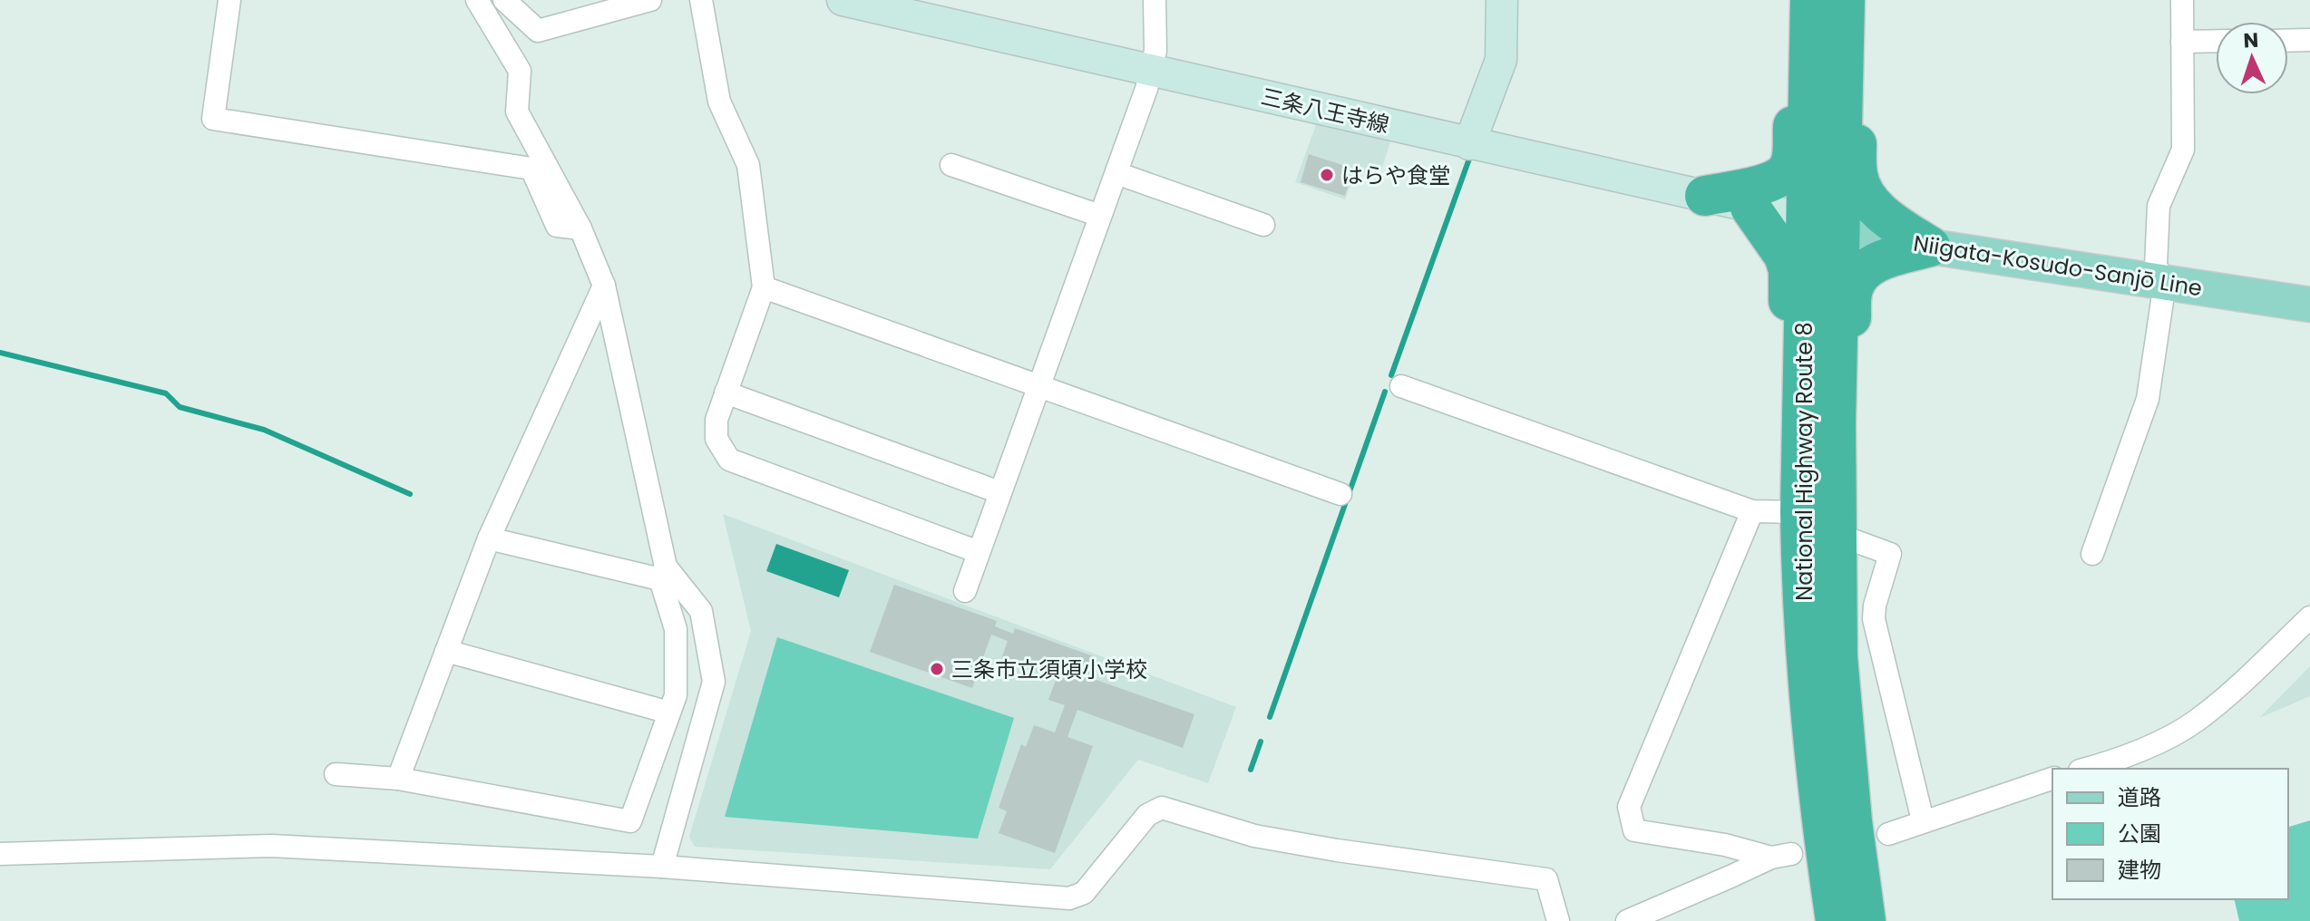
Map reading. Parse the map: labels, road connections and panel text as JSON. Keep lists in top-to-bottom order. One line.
{"streets":{"highway":["National Highway Route 8"],"main road":["三条八王寺線","Niigata-Kosudo-Sanjō Line"]},"crossings":[["三条八王寺線","Niigata-Kosudo-Sanjō Line"],["三条八王寺線","National Highway Route 8"],["Niigata-Kosudo-Sanjō Line","National Highway Route 8"]],"places":["はらや食堂","三条市立須頃小学校"],"legend":["道路","公園","建物"],"north":"top"}
